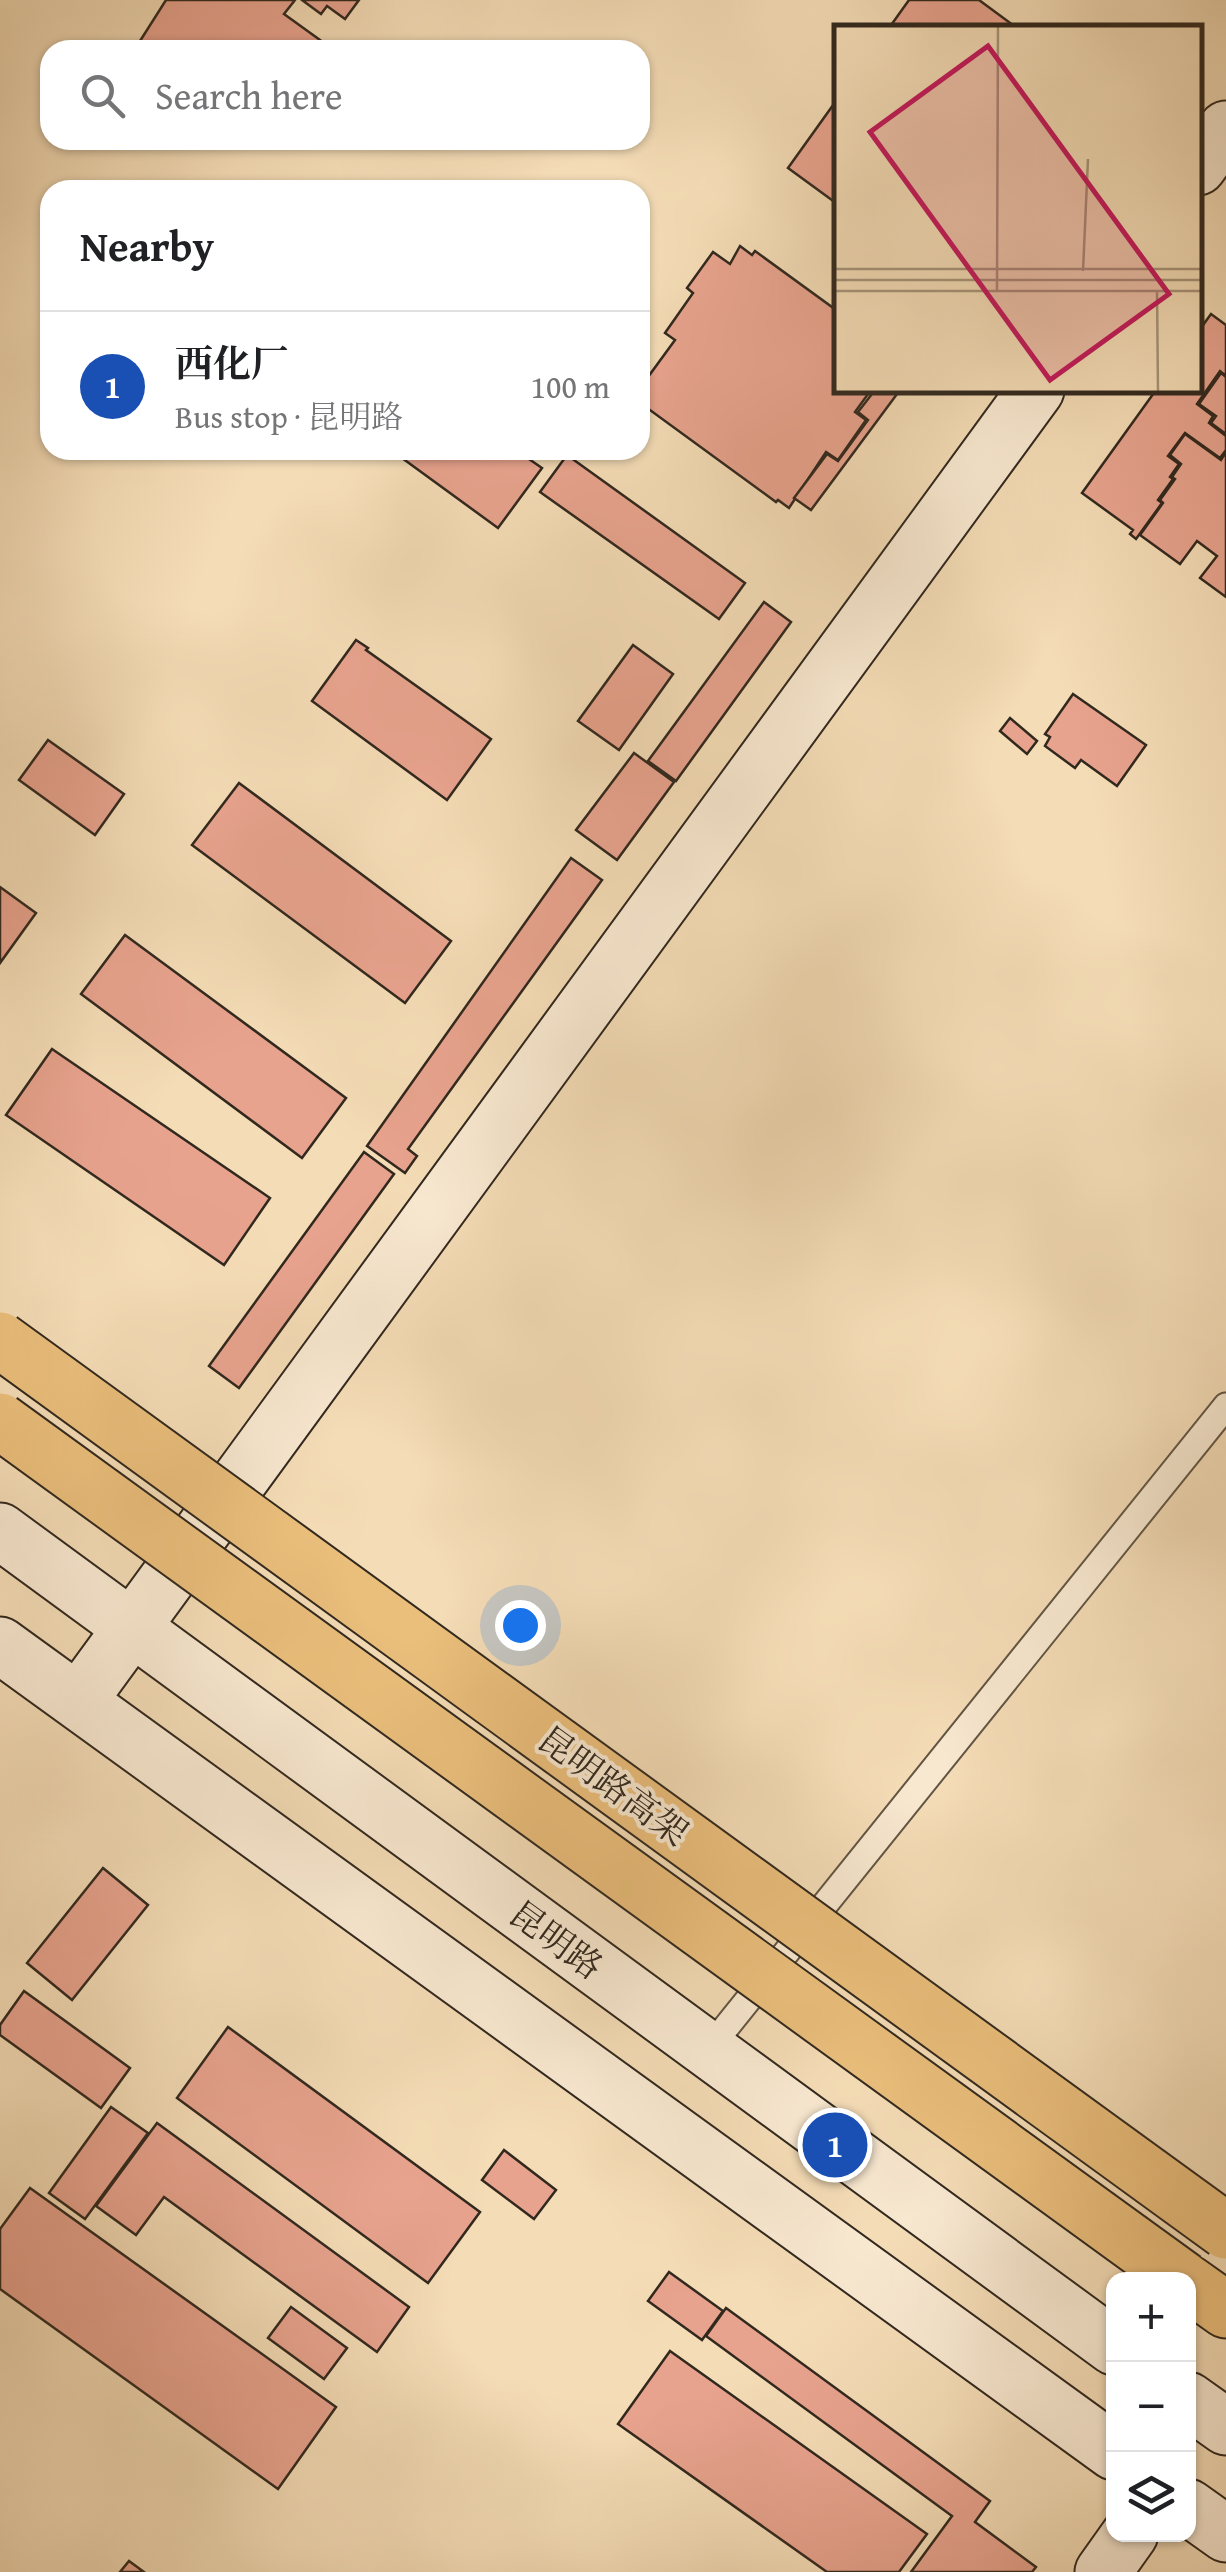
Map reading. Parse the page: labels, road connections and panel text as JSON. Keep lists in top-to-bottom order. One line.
{"streets":{"highway":["昆明路高架"],"main road":["昆明路"]},"page":{"search":"Search here","heading":"Nearby","list":[{"mark":"1","name":"西化厂","note":"Bus stop · 昆明路","value":"100 m"}],"pins":"1","map_buttons":["+","−"]}}
